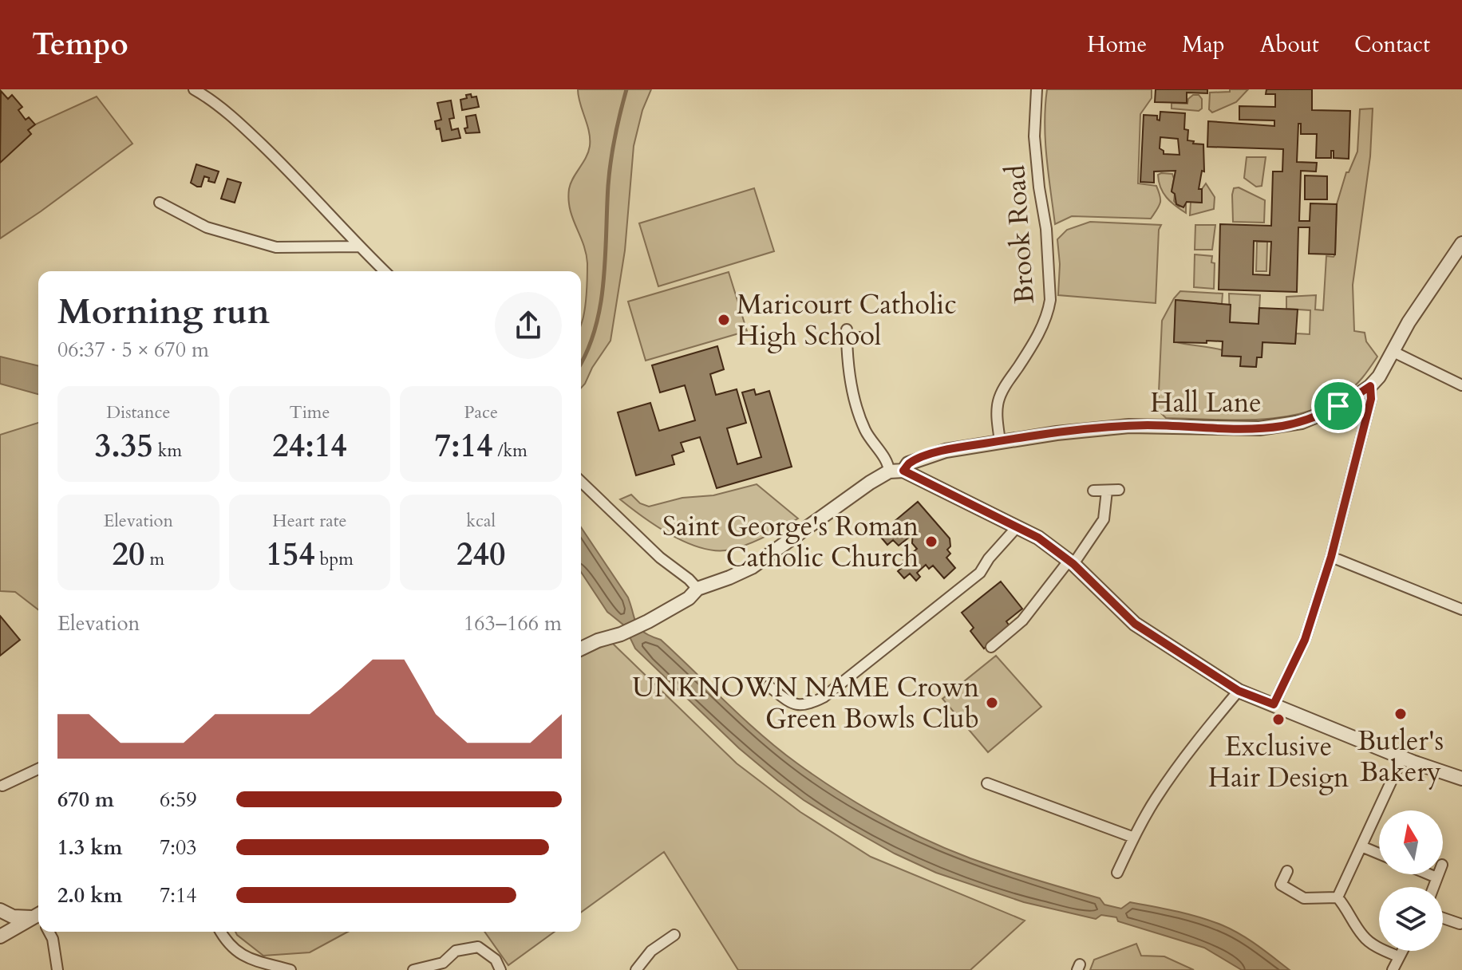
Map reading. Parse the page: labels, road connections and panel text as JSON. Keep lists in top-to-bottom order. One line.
{"streets":{"street":["Brook Road","Hall Lane"]},"crossings":[["Brook Road","Hall Lane"]],"places":["Maricourt Catholic High School","Saint George's Roman Catholic Church","UNKNOWN NAME Crown Green Bowls Club","Butler's Bakery","Exclusive Hair Design"],"north":"top","page":{"header":"Tempo","nav":["Home","Map","About","Contact"],"heading":["Morning run","06:37 · 5 × 670 m"],"stats":[["Distance","3.35 km"],["Time","24:14"],["Pace","7:14 /km"],["Elevation","20 m"],["Heart rate","154 bpm"],["kcal","240"]],"chart":["Elevation","163–166 m"],"list":[{"name":"670 m","note":"6:59"},{"name":"1.3 km","note":"7:03"},{"name":"2.0 km","note":"7:14"}]}}
